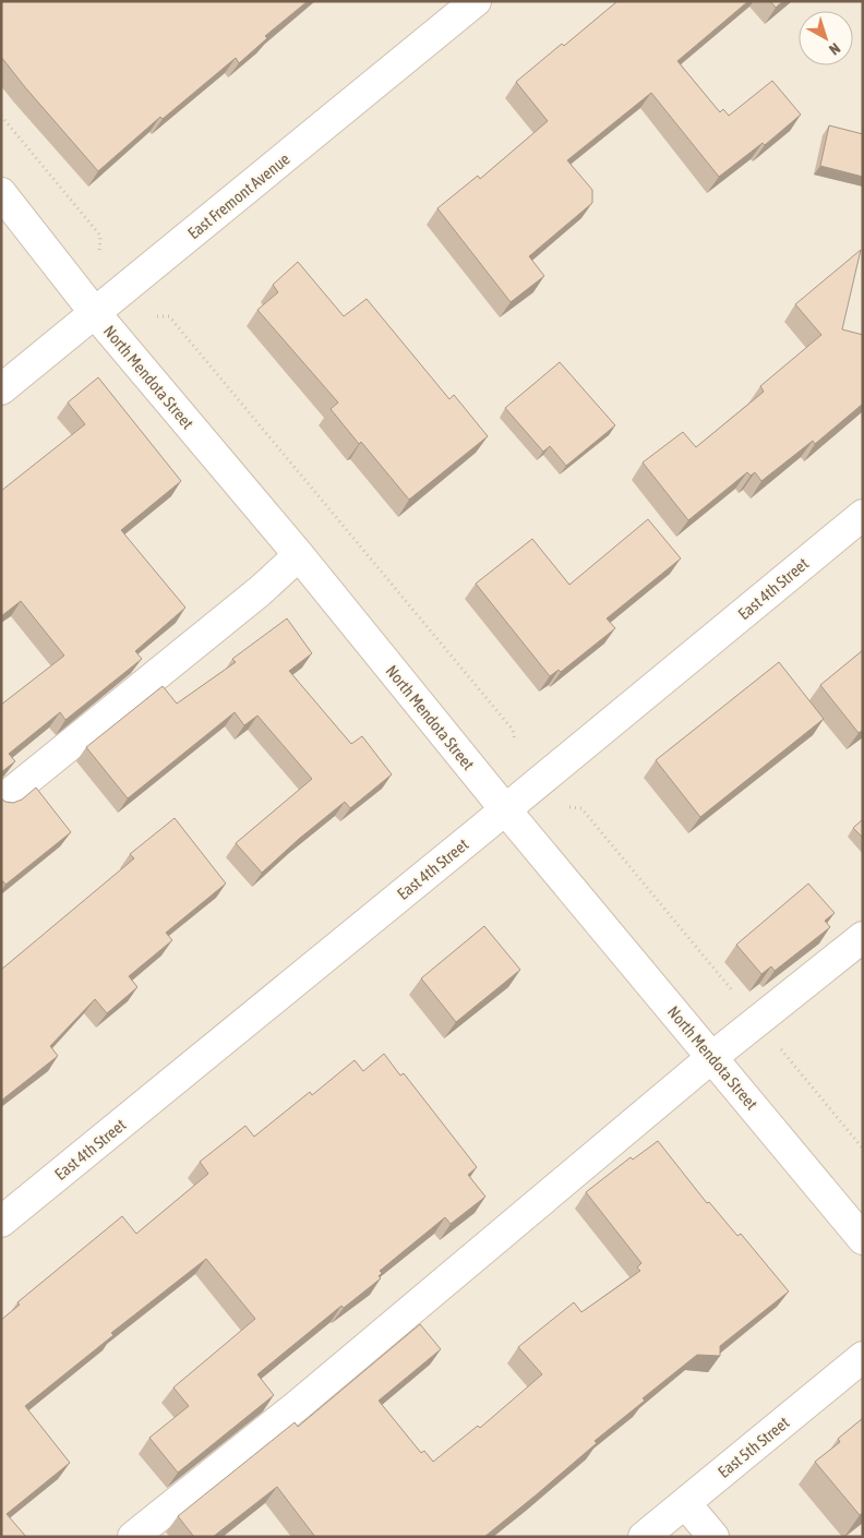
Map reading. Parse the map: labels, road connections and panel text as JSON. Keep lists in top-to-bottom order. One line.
{"streets":{"street":["East Fremont Avenue","North Mendota Street","East 4th Street","East 5th Street"]},"crossings":[["East Fremont Avenue","North Mendota Street"],["North Mendota Street","East 4th Street"]],"north":"bottom right"}
